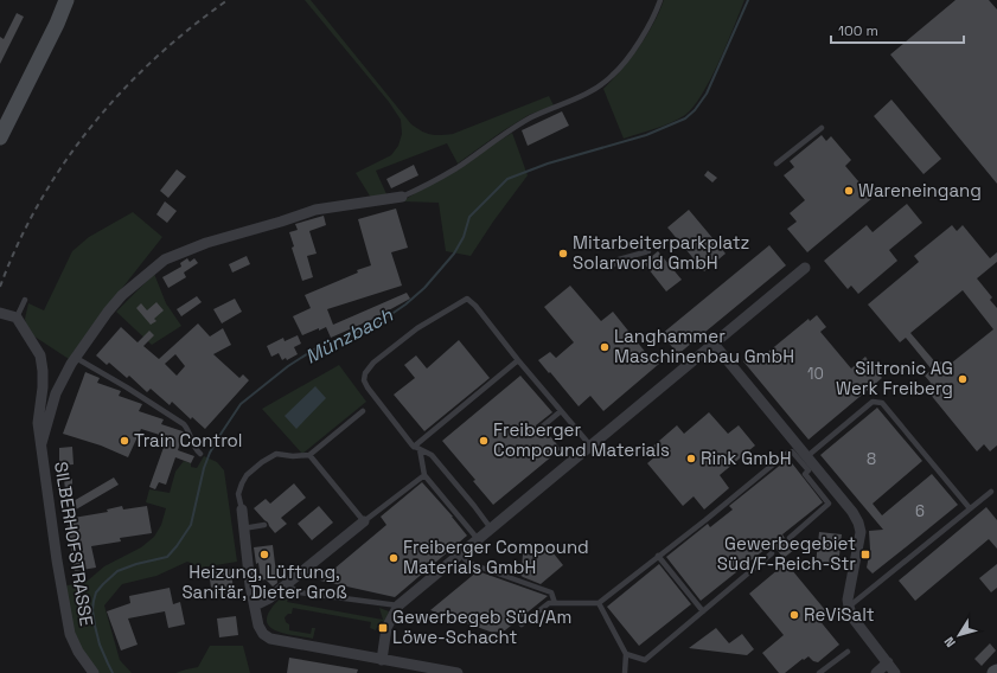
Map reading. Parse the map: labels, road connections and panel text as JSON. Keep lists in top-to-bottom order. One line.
{"streets":{"street":["SILBERHOFSTRASSE"]},"water":["Münzbach"],"places":{"other":["Wareneingang","Mitarbeiterparkplatz Solarworld GmbH","Langhammer Maschinenbau GmbH","Siltronic AG Werk Freiberg","Train Control","Freiberger Compound Materials","Rink GmbH","Heizung, Lüftung, Sanitär, Dieter Groß","Freiberger Compound Materials GmbH","ReViSalt"],"transit":["Gewerbegebiet Süd/F-Reich-Str","Gewerbegeb Süd/Am Löwe-Schacht"]},"house_numbers":["10","8","6"],"scale_bar":"100 m","north":"bottom left"}
